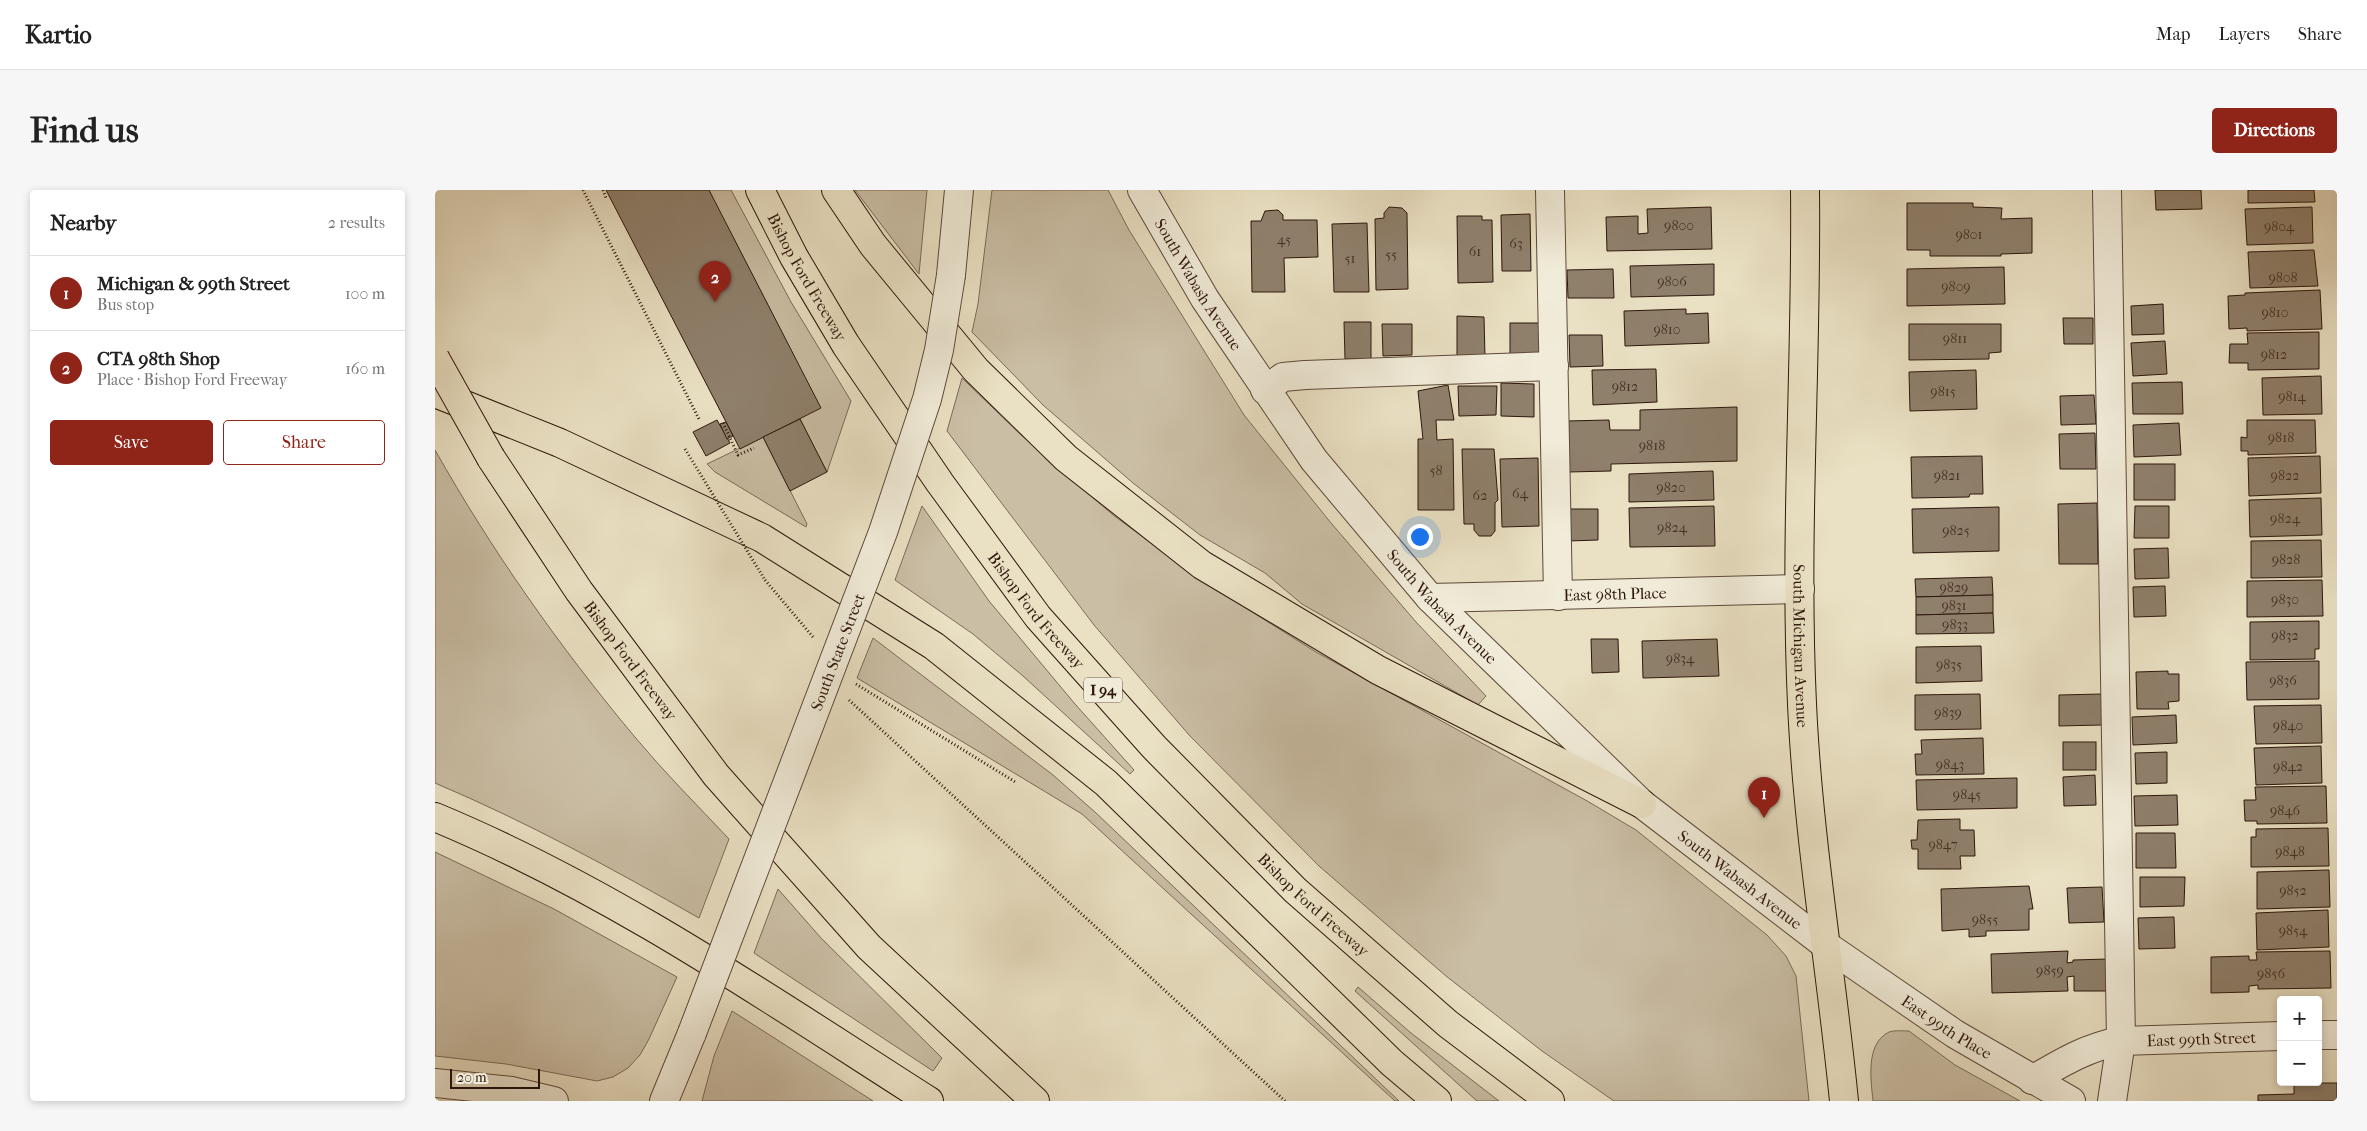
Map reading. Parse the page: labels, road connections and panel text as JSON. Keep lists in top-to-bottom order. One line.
{"streets":{"main road":["Bishop Ford Freeway","South Michigan Avenue","I 94"],"street":["South Wabash Avenue","East 98th Place","South State Street","East 99th Place","East 99th Street"]},"crossings":[["South Wabash Avenue","East 98th Place"],["South Wabash Avenue","South Michigan Avenue"],["South Wabash Avenue","East 99th Place"],["East 98th Place","South Michigan Avenue"],["South Michigan Avenue","East 99th Place"],["East 99th Place","East 99th Street"]],"house_numbers":["9800","9804","9801","45","63","61","55","51","9808","9806","9809","9810","9810","9811","9812","9812","9815","9814","9818","9818","58","9821","9822","9820","64","62","9824","9824","9825","9828","9829","9830","9831","9833","9832","9834","9835","9836","9839","9840","9843","9842","9845","9846","9847","9848","9852","9855","9854","9859","9856"],"scale_bar":"20 m","page":{"header":"Kartio","nav":["Map","Layers","Share"],"buttons":["Directions",["Save","Share"]],"title":"Find us","heading":["Nearby","2 results"],"list":[{"mark":"1","name":"Michigan & 99th Street","note":"Bus stop","value":"100 m"},{"mark":"2","name":"CTA 98th Shop","note":"Place · Bishop Ford Freeway","value":"160 m"}],"pins":["2","1"],"map_buttons":["+","−"],"scale":"20 m"}}
